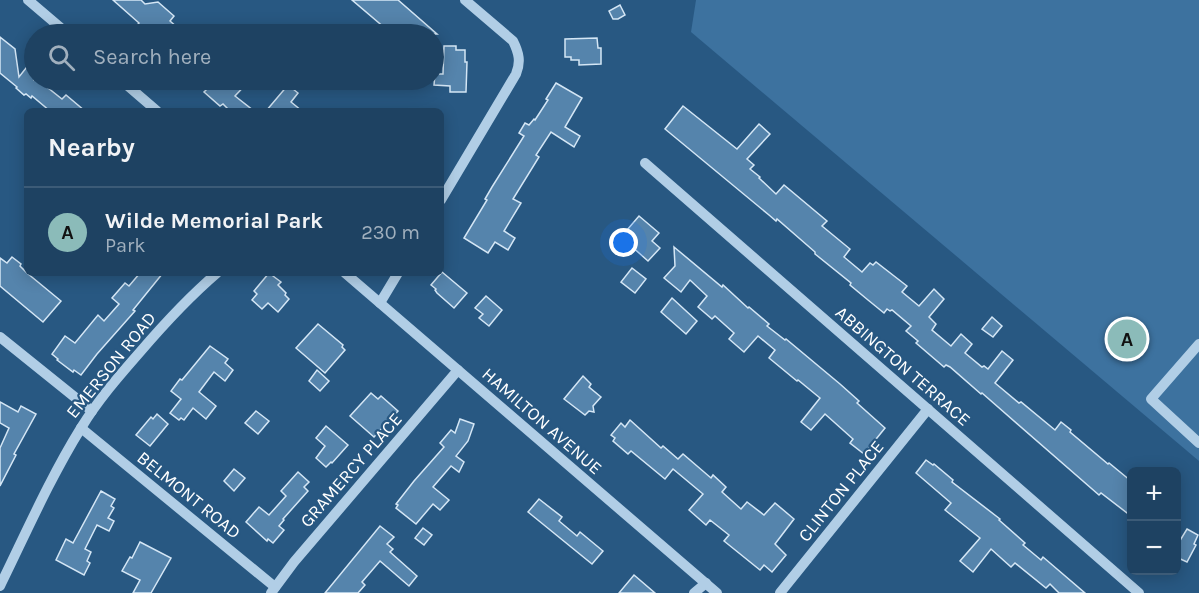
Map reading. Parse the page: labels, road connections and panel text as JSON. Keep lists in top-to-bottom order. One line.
{"streets":{"street":["EMERSON ROAD","ABBINGTON TERRACE","HAMILTON AVENUE","GRAMERCY PLACE","CLINTON PLACE","BELMONT ROAD"]},"crossings":[["EMERSON ROAD","BELMONT ROAD"],["ABBINGTON TERRACE","CLINTON PLACE"],["HAMILTON AVENUE","GRAMERCY PLACE"],["GRAMERCY PLACE","BELMONT ROAD"]],"page":{"search":"Search here","heading":"Nearby","list":[{"mark":"A","name":"Wilde Memorial Park","note":"Park","value":"230 m"}],"pins":"A","map_buttons":["+","−"]}}
